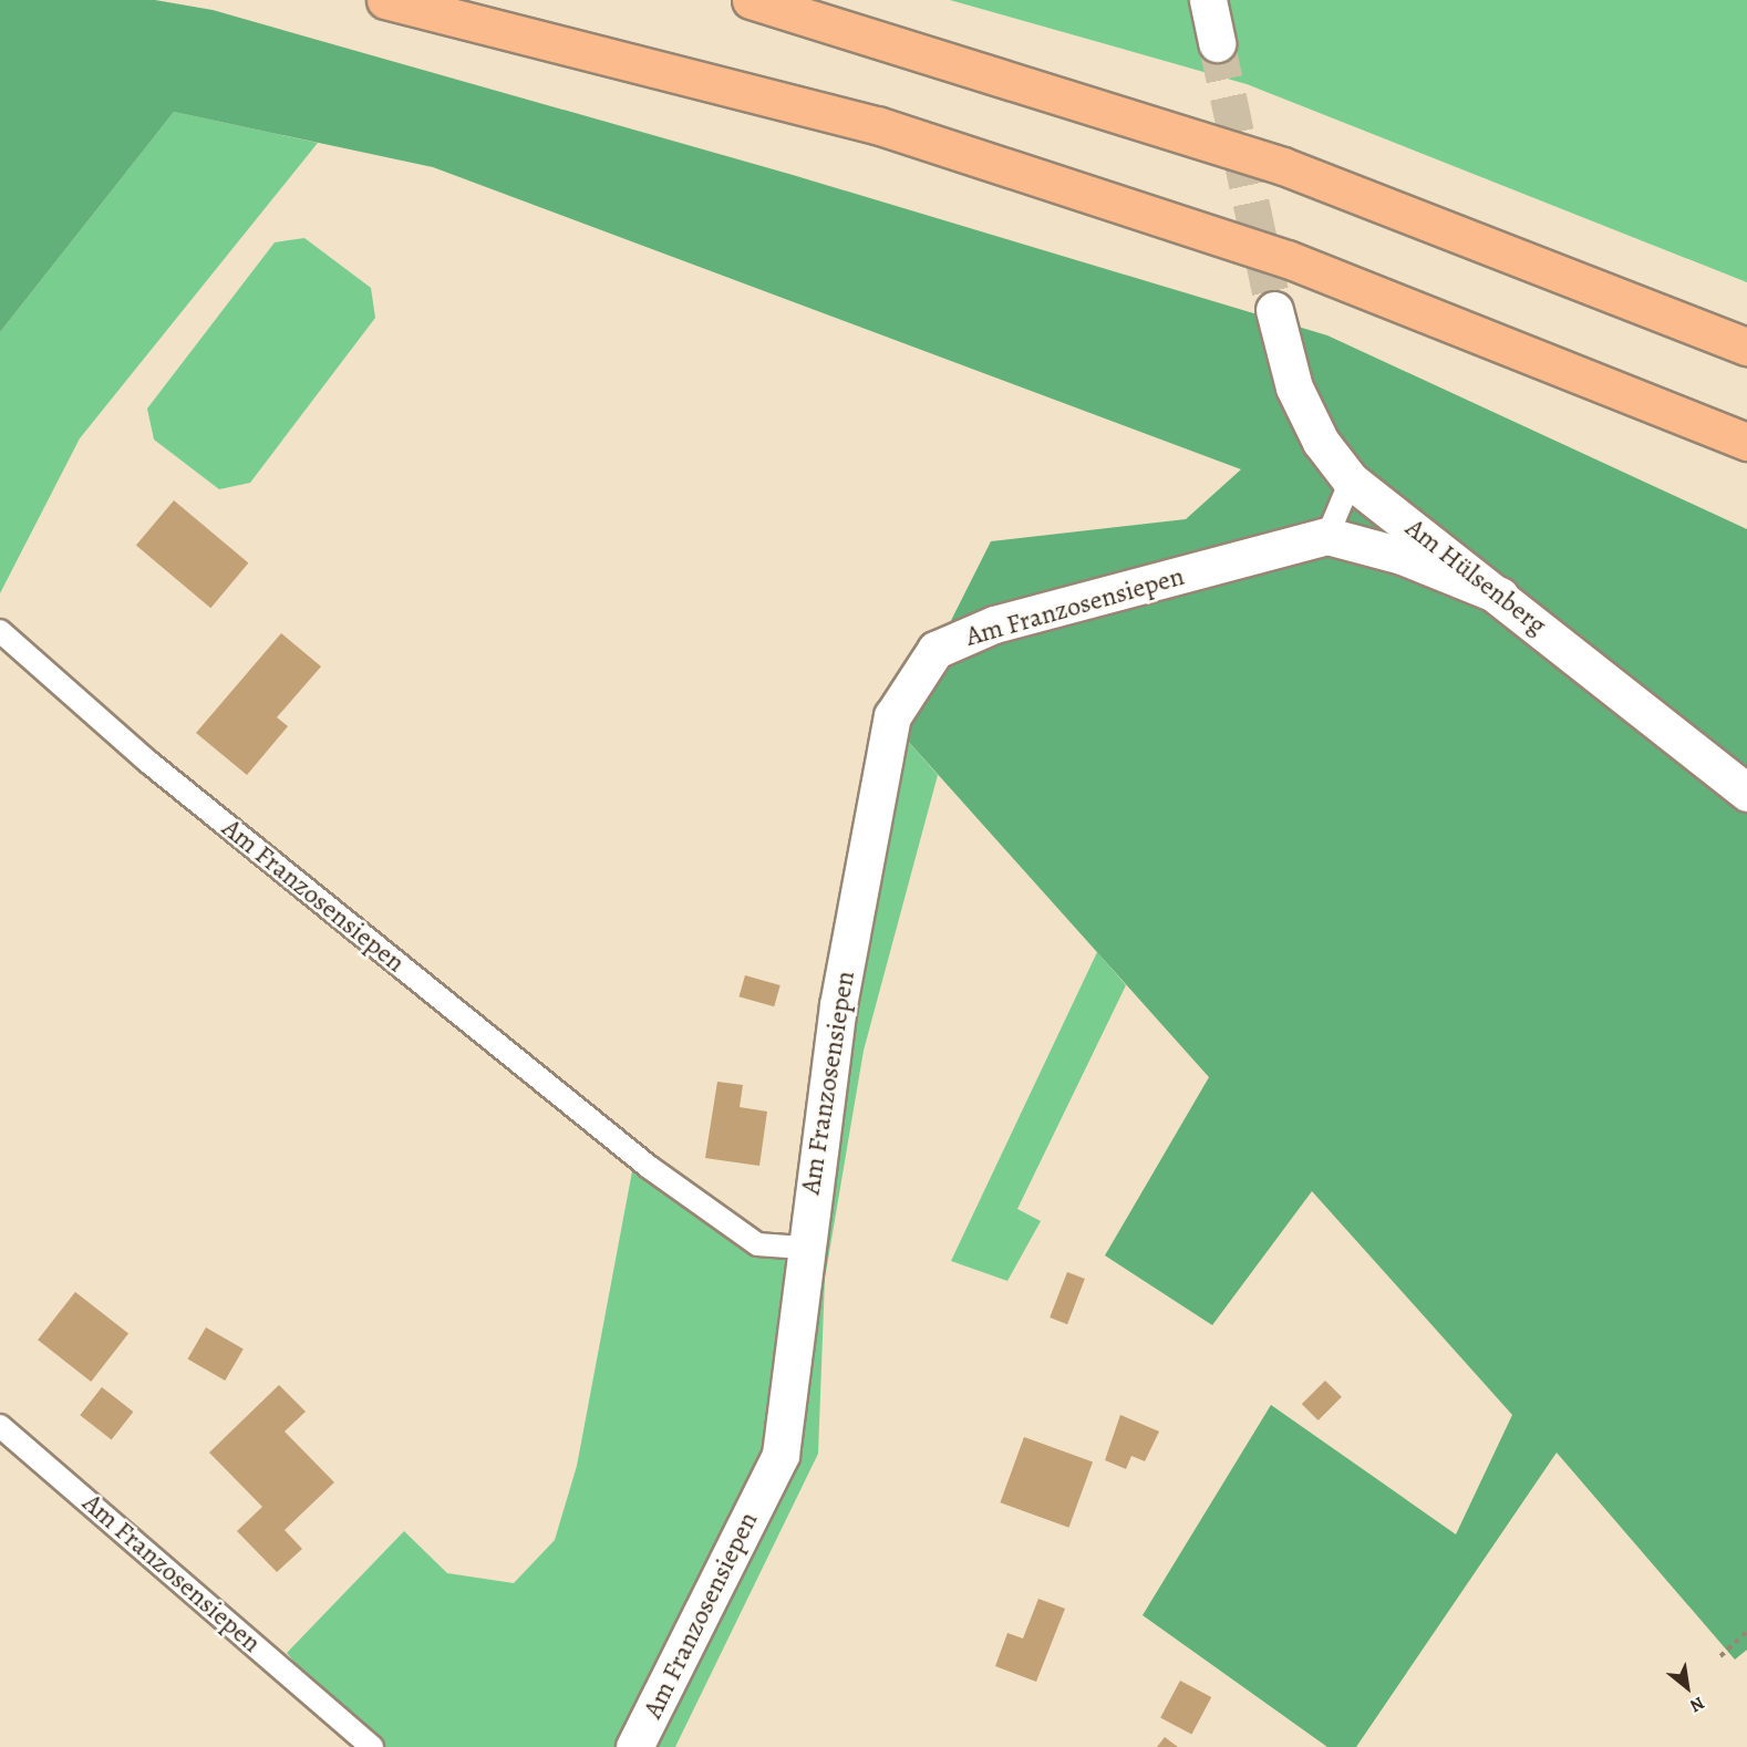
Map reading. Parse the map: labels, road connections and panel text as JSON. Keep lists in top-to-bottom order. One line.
{"streets":{"street":["Am Hülsenberg","Am Franzosensiepen"]},"crossings":[["Am Hülsenberg","Am Franzosensiepen"]],"north":"bottom right"}
